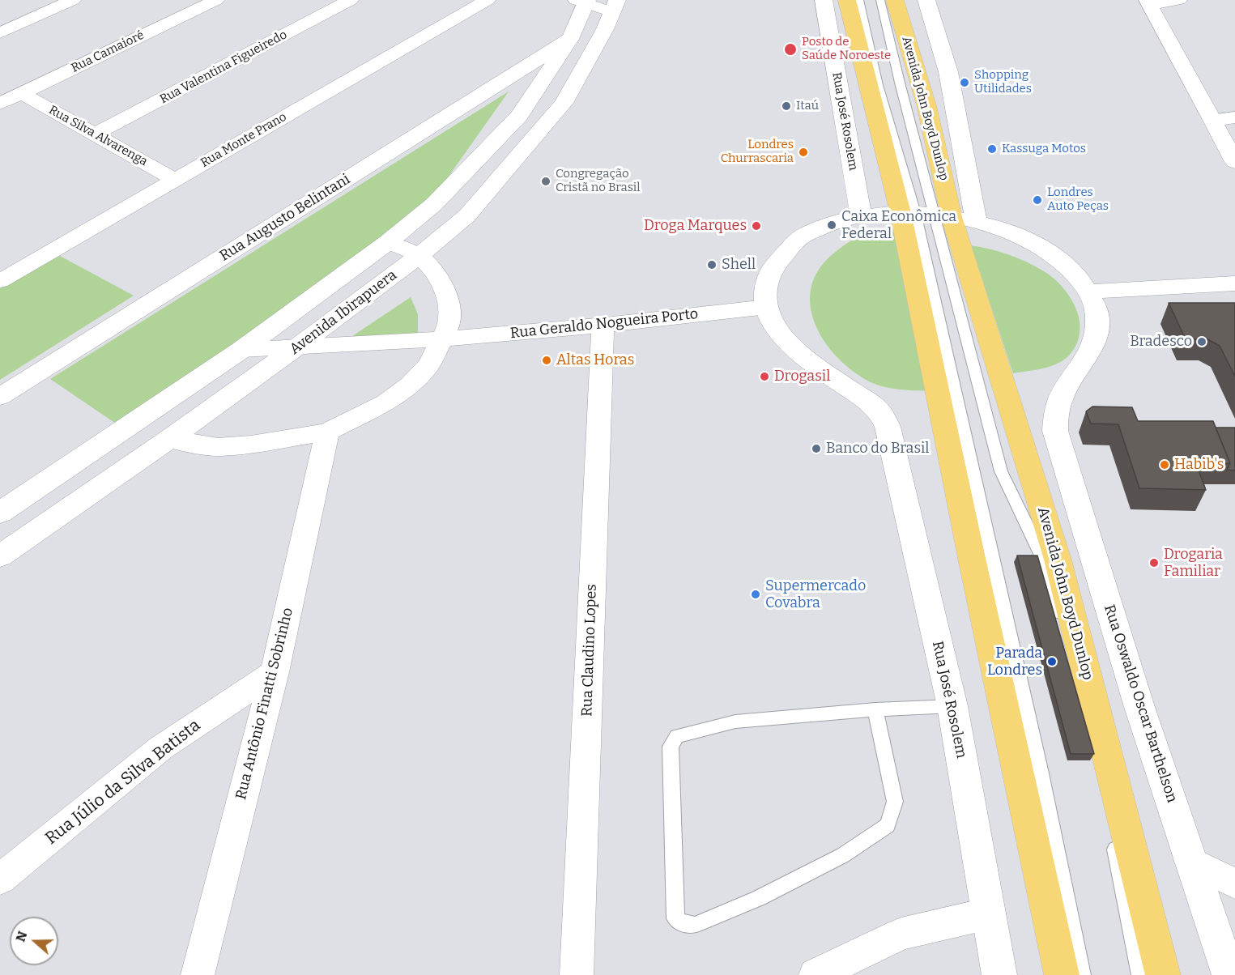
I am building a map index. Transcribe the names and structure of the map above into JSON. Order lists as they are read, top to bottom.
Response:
{
  "streets": {
    "main road": ["Avenida John Boyd Dunlop"],
    "street": [
      "Rua Camaioré",
      "Rua Valentina Figueiredo",
      "Rua José Rosolem",
      "Rua Silva Alvarenga",
      "Rua Monte Prano",
      "Rua Augusto Belintani",
      "Avenida Ibirapuera",
      "Rua Geraldo Nogueira Porto",
      "Rua Claudino Lopes",
      "Rua Antônio Finatti Sobrinho",
      "Rua Oswaldo Oscar Barthelson",
      "Rua Júlio da Silva Batista"
    ]
  },
  "crossings": [
    ["Rua Camaioré", "Rua Silva Alvarenga"],
    ["Rua Valentina Figueiredo", "Rua Silva Alvarenga"],
    ["Rua José Rosolem", "Rua Geraldo Nogueira Porto"],
    ["Rua Silva Alvarenga", "Rua Monte Prano"],
    ["Rua Augusto Belintani", "Avenida Ibirapuera"],
    ["Avenida Ibirapuera", "Rua Geraldo Nogueira Porto"],
    ["Rua Geraldo Nogueira Porto", "Rua Claudino Lopes"],
    ["Rua Antônio Finatti Sobrinho", "Rua Júlio da Silva Batista"]
  ],
  "places": [
    "Posto de Saúde Noroeste",
    "Shopping Utilidades",
    "Itaú",
    "Kassuga Motos",
    "Londres Churrascaria",
    "Congregação Cristã no Brasil",
    "Londres Auto Peças",
    "Caixa Econômica Federal",
    "Droga Marques",
    "Shell",
    "Bradesco",
    "Altas Horas",
    "Drogasil",
    "Banco do Brasil",
    "Habib's",
    "Drogaria Familiar",
    "Supermercado Covabra",
    "Parada Londres"
  ],
  "north": "left"
}
